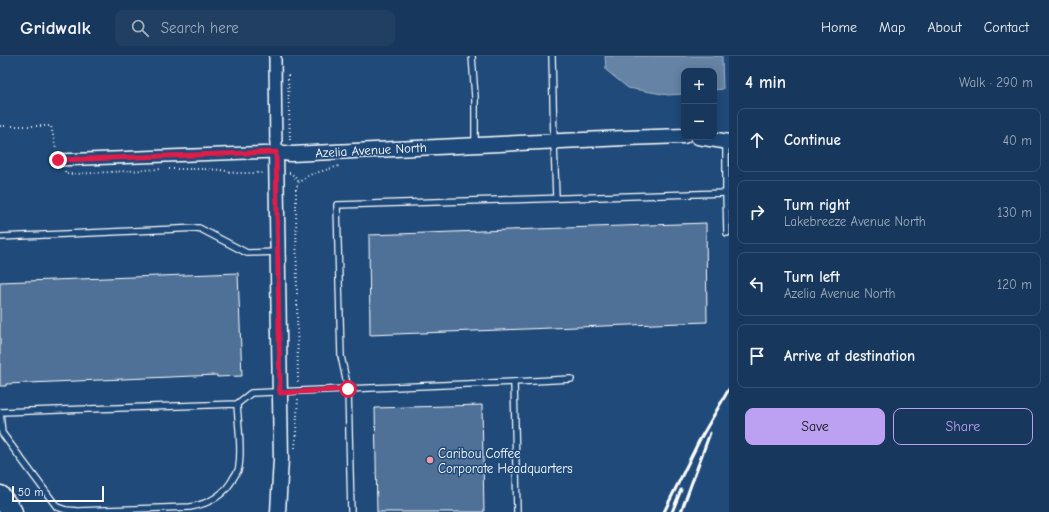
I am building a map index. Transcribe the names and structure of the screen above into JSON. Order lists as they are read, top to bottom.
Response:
{
  "streets": {
    "street": ["Azelia Avenue North"]
  },
  "places": ["Caribou Coffee Corporate Headquarters"],
  "scale_bar": "50 m",
  "page": {
    "header": "Gridwalk",
    "search": "Search here",
    "nav": [
      "Home",
      "Map",
      "About",
      "Contact"
    ],
    "heading": ["4 min", "Walk · 290 m"],
    "map_buttons": ["+", "−"],
    "list": [
      ["Continue", "40 m"],
      ["Turn right", "Lakebreeze Avenue North", "130 m"],
      ["Turn left", "Azelia Avenue North", "120 m"],
      "Arrive at destination"
    ],
    "buttons": ["Save", "Share"],
    "scale": "50 m"
  }
}
